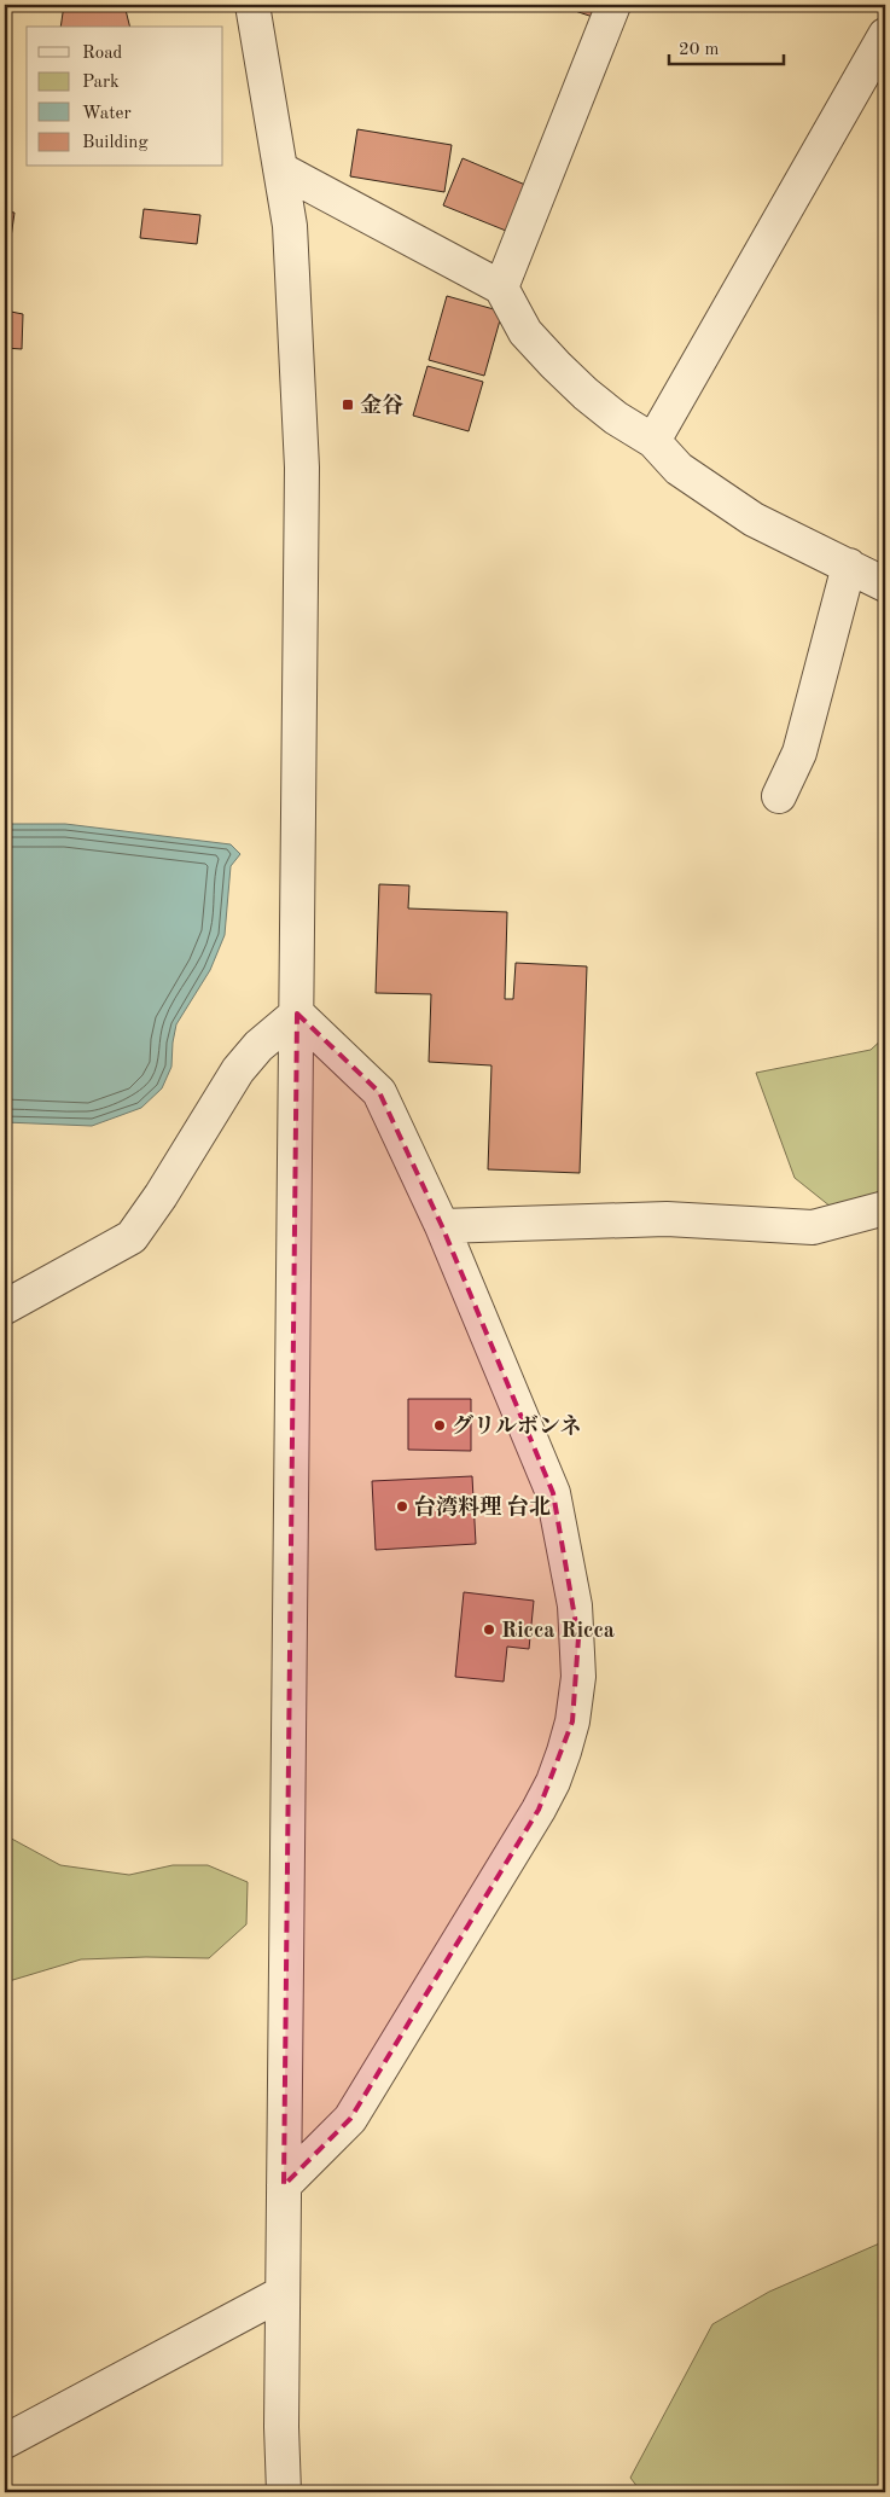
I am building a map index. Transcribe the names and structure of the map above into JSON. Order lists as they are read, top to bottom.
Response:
{
  "places": {
    "transit": ["金谷"],
    "other": ["グリルボンネ", "台湾料理 台北", "Ricca Ricca"]
  },
  "legend": [
    "Road",
    "Park",
    "Water",
    "Building"
  ],
  "scale_bar": "20 m"
}
